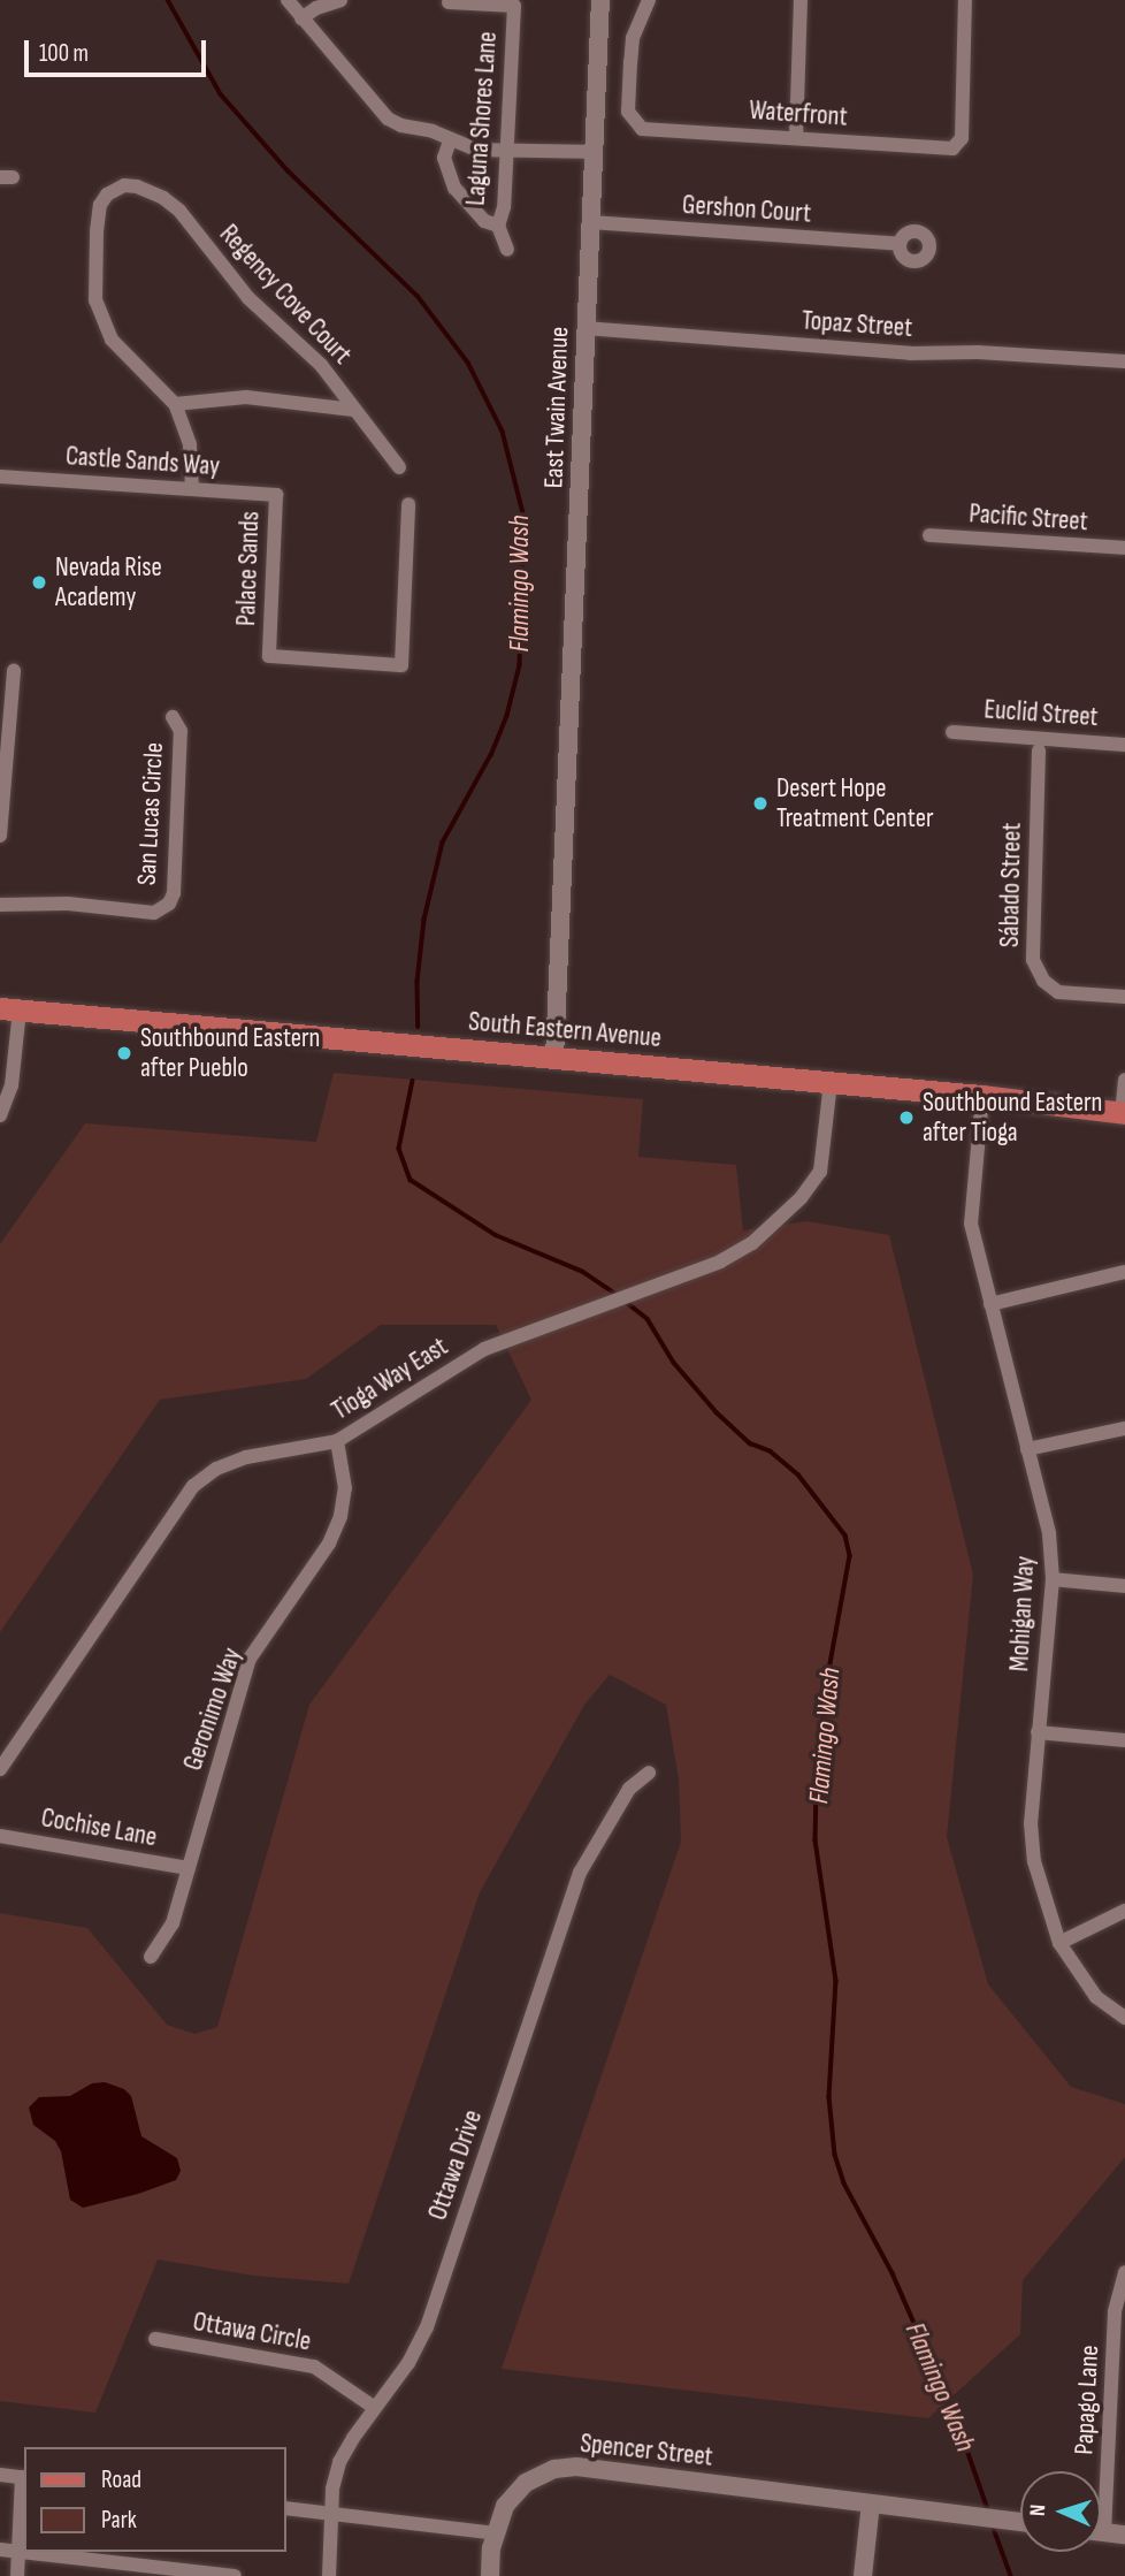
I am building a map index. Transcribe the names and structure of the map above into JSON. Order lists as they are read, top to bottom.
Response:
{
  "streets": {
    "main road": ["South Eastern Avenue"],
    "street": [
      "Waterfront",
      "Laguna Shores Lane",
      "Gershon Court",
      "Regency Cove Court",
      "Topaz Street",
      "East Twain Avenue",
      "Castle Sands Way",
      "Pacific Street",
      "Palace Sands",
      "Euclid Street",
      "San Lucas Circle",
      "Sábado Street",
      "Tioga Way East",
      "Mohigan Way",
      "Geronimo Way",
      "Cochise Lane",
      "Ottawa Drive",
      "Ottawa Circle",
      "Papago Lane",
      "Spencer Street"
    ]
  },
  "crossings": [
    ["Gershon Court", "East Twain Avenue"],
    ["Regency Cove Court", "Castle Sands Way"],
    ["Topaz Street", "East Twain Avenue"],
    ["East Twain Avenue", "South Eastern Avenue"],
    ["Castle Sands Way", "Palace Sands"],
    ["South Eastern Avenue", "Tioga Way East"],
    ["South Eastern Avenue", "Mohigan Way"],
    ["Tioga Way East", "Geronimo Way"],
    ["Geronimo Way", "Cochise Lane"],
    ["Ottawa Drive", "Ottawa Circle"]
  ],
  "water": ["Flamingo Wash"],
  "places": [
    "Nevada Rise Academy",
    "Desert Hope Treatment Center",
    "Southbound Eastern after Pueblo",
    "Southbound Eastern after Tioga"
  ],
  "legend": ["Road", "Park"],
  "scale_bar": "100 m",
  "north": "left"
}
